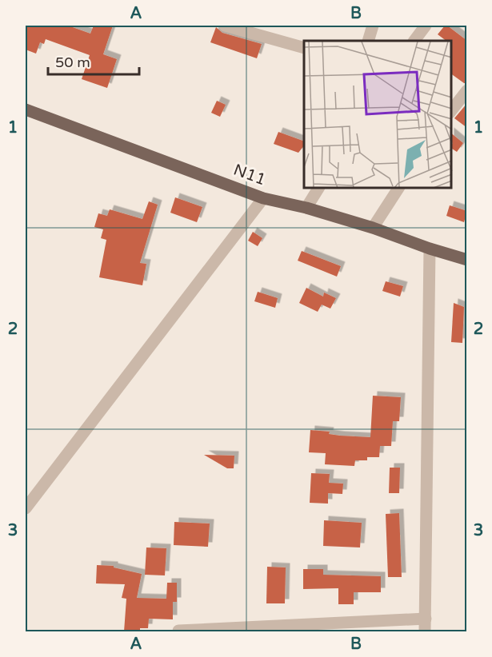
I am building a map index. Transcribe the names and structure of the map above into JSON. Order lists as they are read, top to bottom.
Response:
{
  "streets": {
    "main road": ["N11"]
  },
  "scale_bar": "50 m",
  "grid": {
    "columns": ["A", "B"],
    "rows": ["1", "2", "3"]
  }
}
